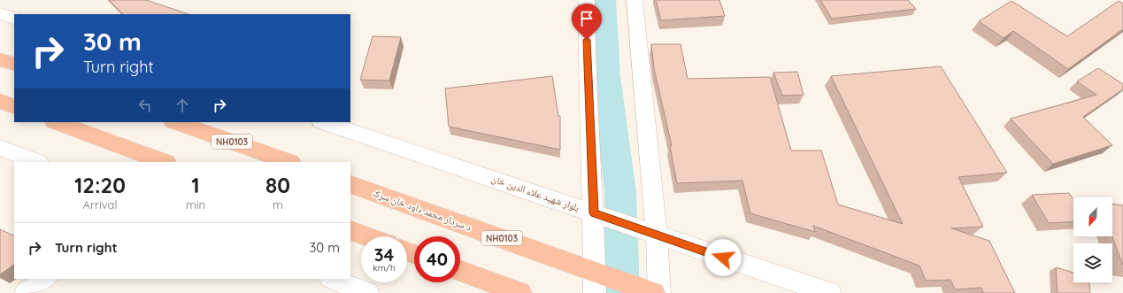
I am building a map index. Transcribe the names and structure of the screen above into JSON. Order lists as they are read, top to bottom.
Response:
{
  "streets": {
    "highway": ["NH0103", "د سردار محمد داود خان سړک"],
    "street": ["بلوار شهید علاء الدین خان"]
  },
  "north": "bottom left",
  "page": {
    "turn": ["30 m", "Turn right"],
    "eta": [
      "12:20",
      "Arrival",
      "1",
      "min",
      "80",
      "m"
    ],
    "list": [
      {
        "name": "Turn right",
        "value": "30 m"
      }
    ],
    "speed": "34 km/h",
    "limit": "40"
  }
}
